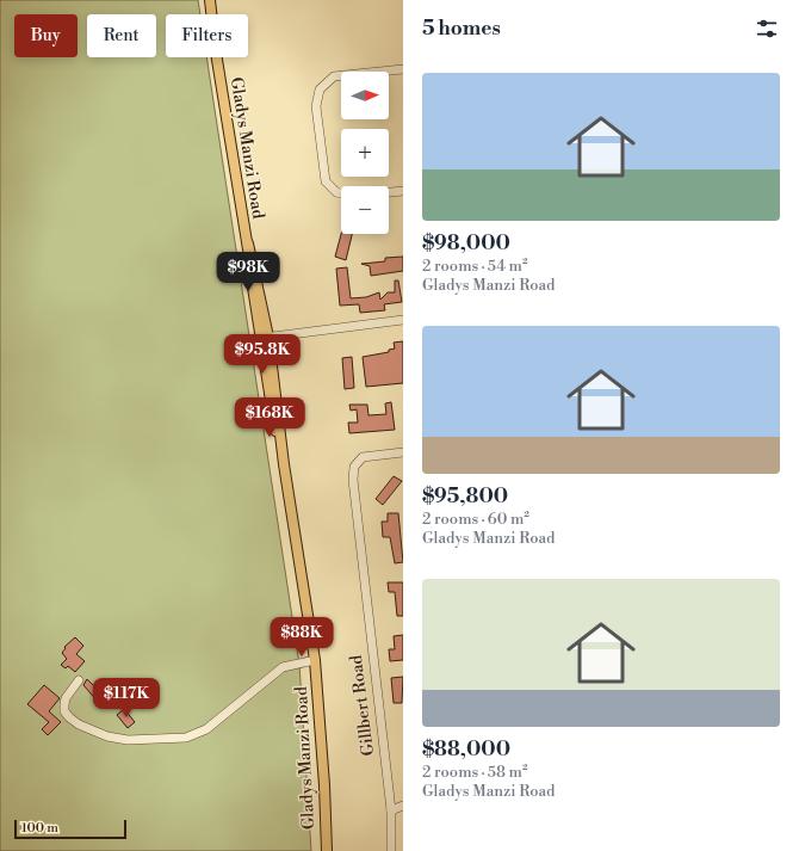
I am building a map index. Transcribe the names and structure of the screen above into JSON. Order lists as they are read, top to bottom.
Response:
{
  "streets": {
    "main road": ["Gladys Manzi Road"],
    "street": ["Gillbert Road"]
  },
  "scale_bar": "100 m",
  "north": "right",
  "page": {
    "heading": "5 homes",
    "chip": ["Buy", "Rent", "Filters"],
    "list": [
      {
        "name": "$98,000",
        "note": "2 rooms · 54 m² · Gladys Manzi Road"
      },
      {
        "name": "$95,800",
        "note": "2 rooms · 60 m² · Gladys Manzi Road"
      },
      {
        "name": "$88,000",
        "note": "2 rooms · 58 m² · Gladys Manzi Road"
      }
    ],
    "map_buttons": ["+", "−"],
    "price": [
      "$98K",
      "$95.8K",
      "$168K",
      "$88K",
      "$117K"
    ],
    "scale": "100 m"
  }
}
